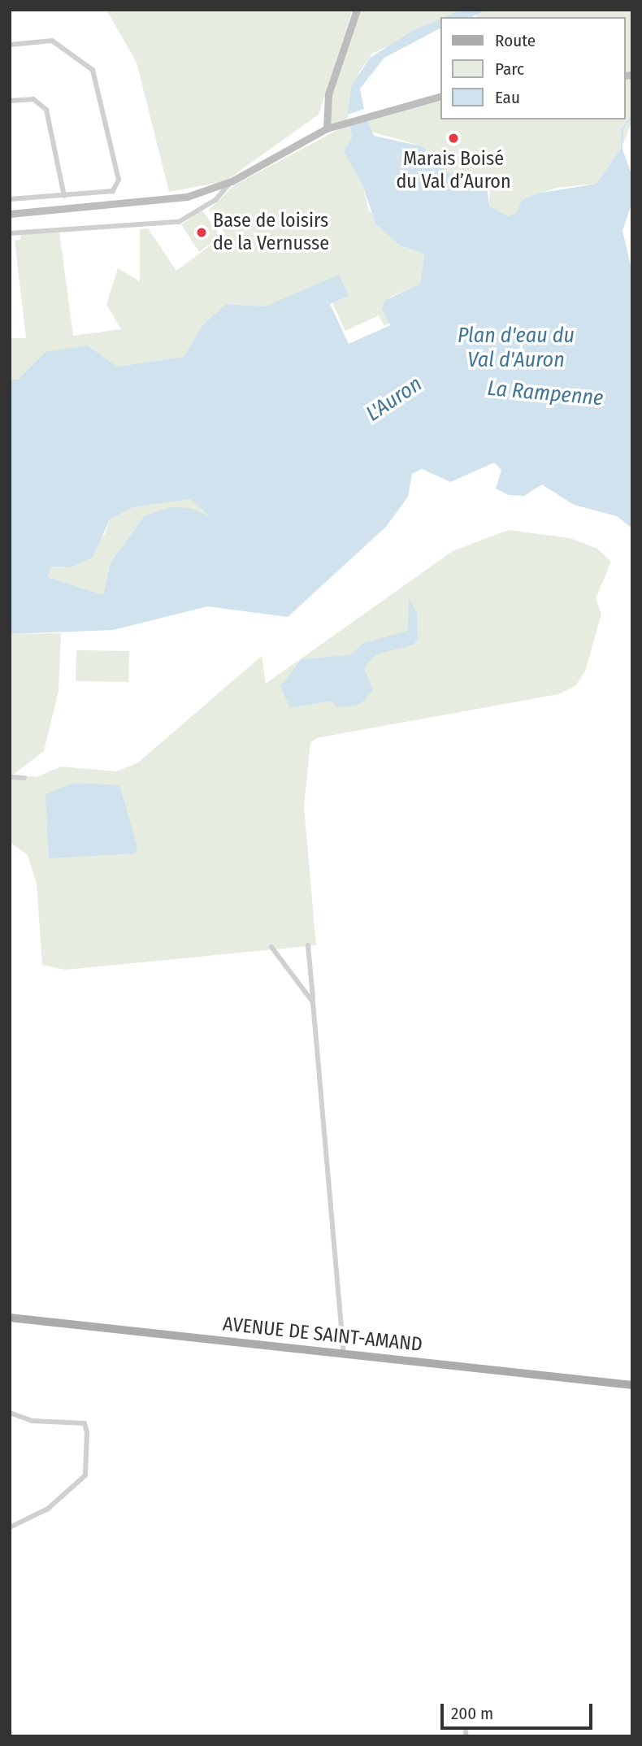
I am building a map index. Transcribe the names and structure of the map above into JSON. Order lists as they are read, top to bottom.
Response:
{
  "streets": {
    "main road": ["AVENUE DE SAINT-AMAND"]
  },
  "water": ["Plan d'eau du Val d'Auron", "La Rampenne", "L'Auron"],
  "places": ["Marais Boisé du Val d’Auron", "Base de loisirs de la Vernusse"],
  "legend": ["Route", "Parc", "Eau"],
  "scale_bar": "200 m"
}
